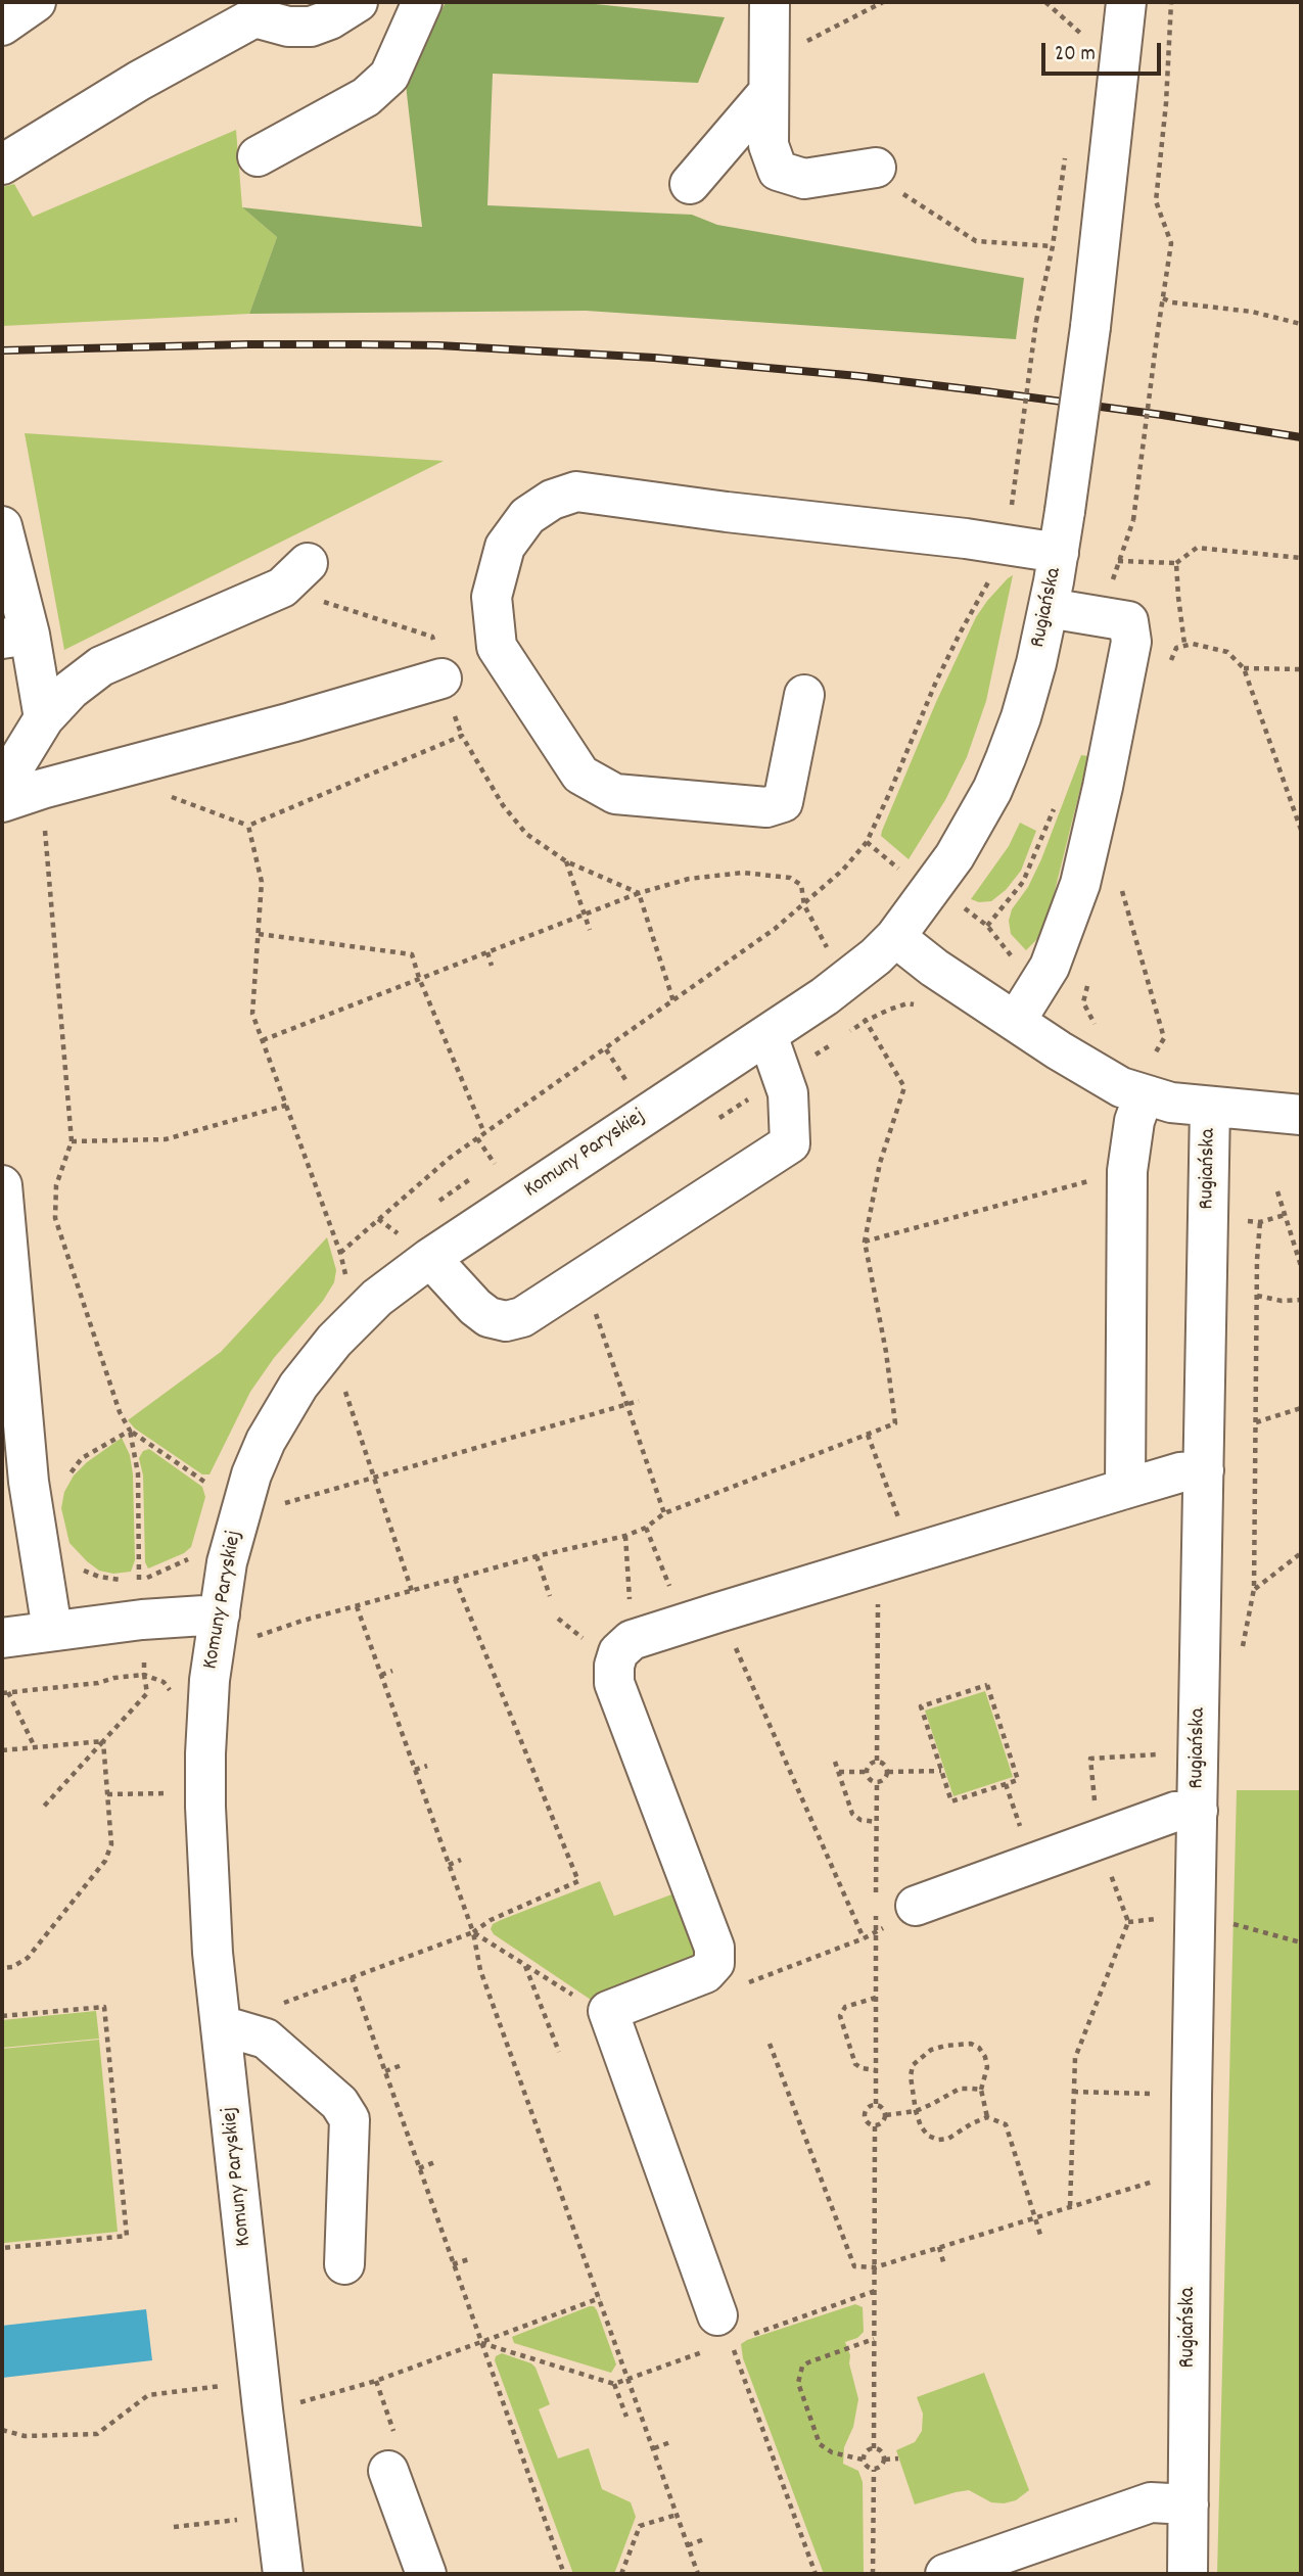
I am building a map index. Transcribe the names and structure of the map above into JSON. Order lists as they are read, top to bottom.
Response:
{
  "streets": {
    "street": ["Rugiańska", "Komuny Paryskiej"]
  },
  "crossings": [
    ["Rugiańska", "Komuny Paryskiej"]
  ],
  "scale_bar": "20 m"
}
